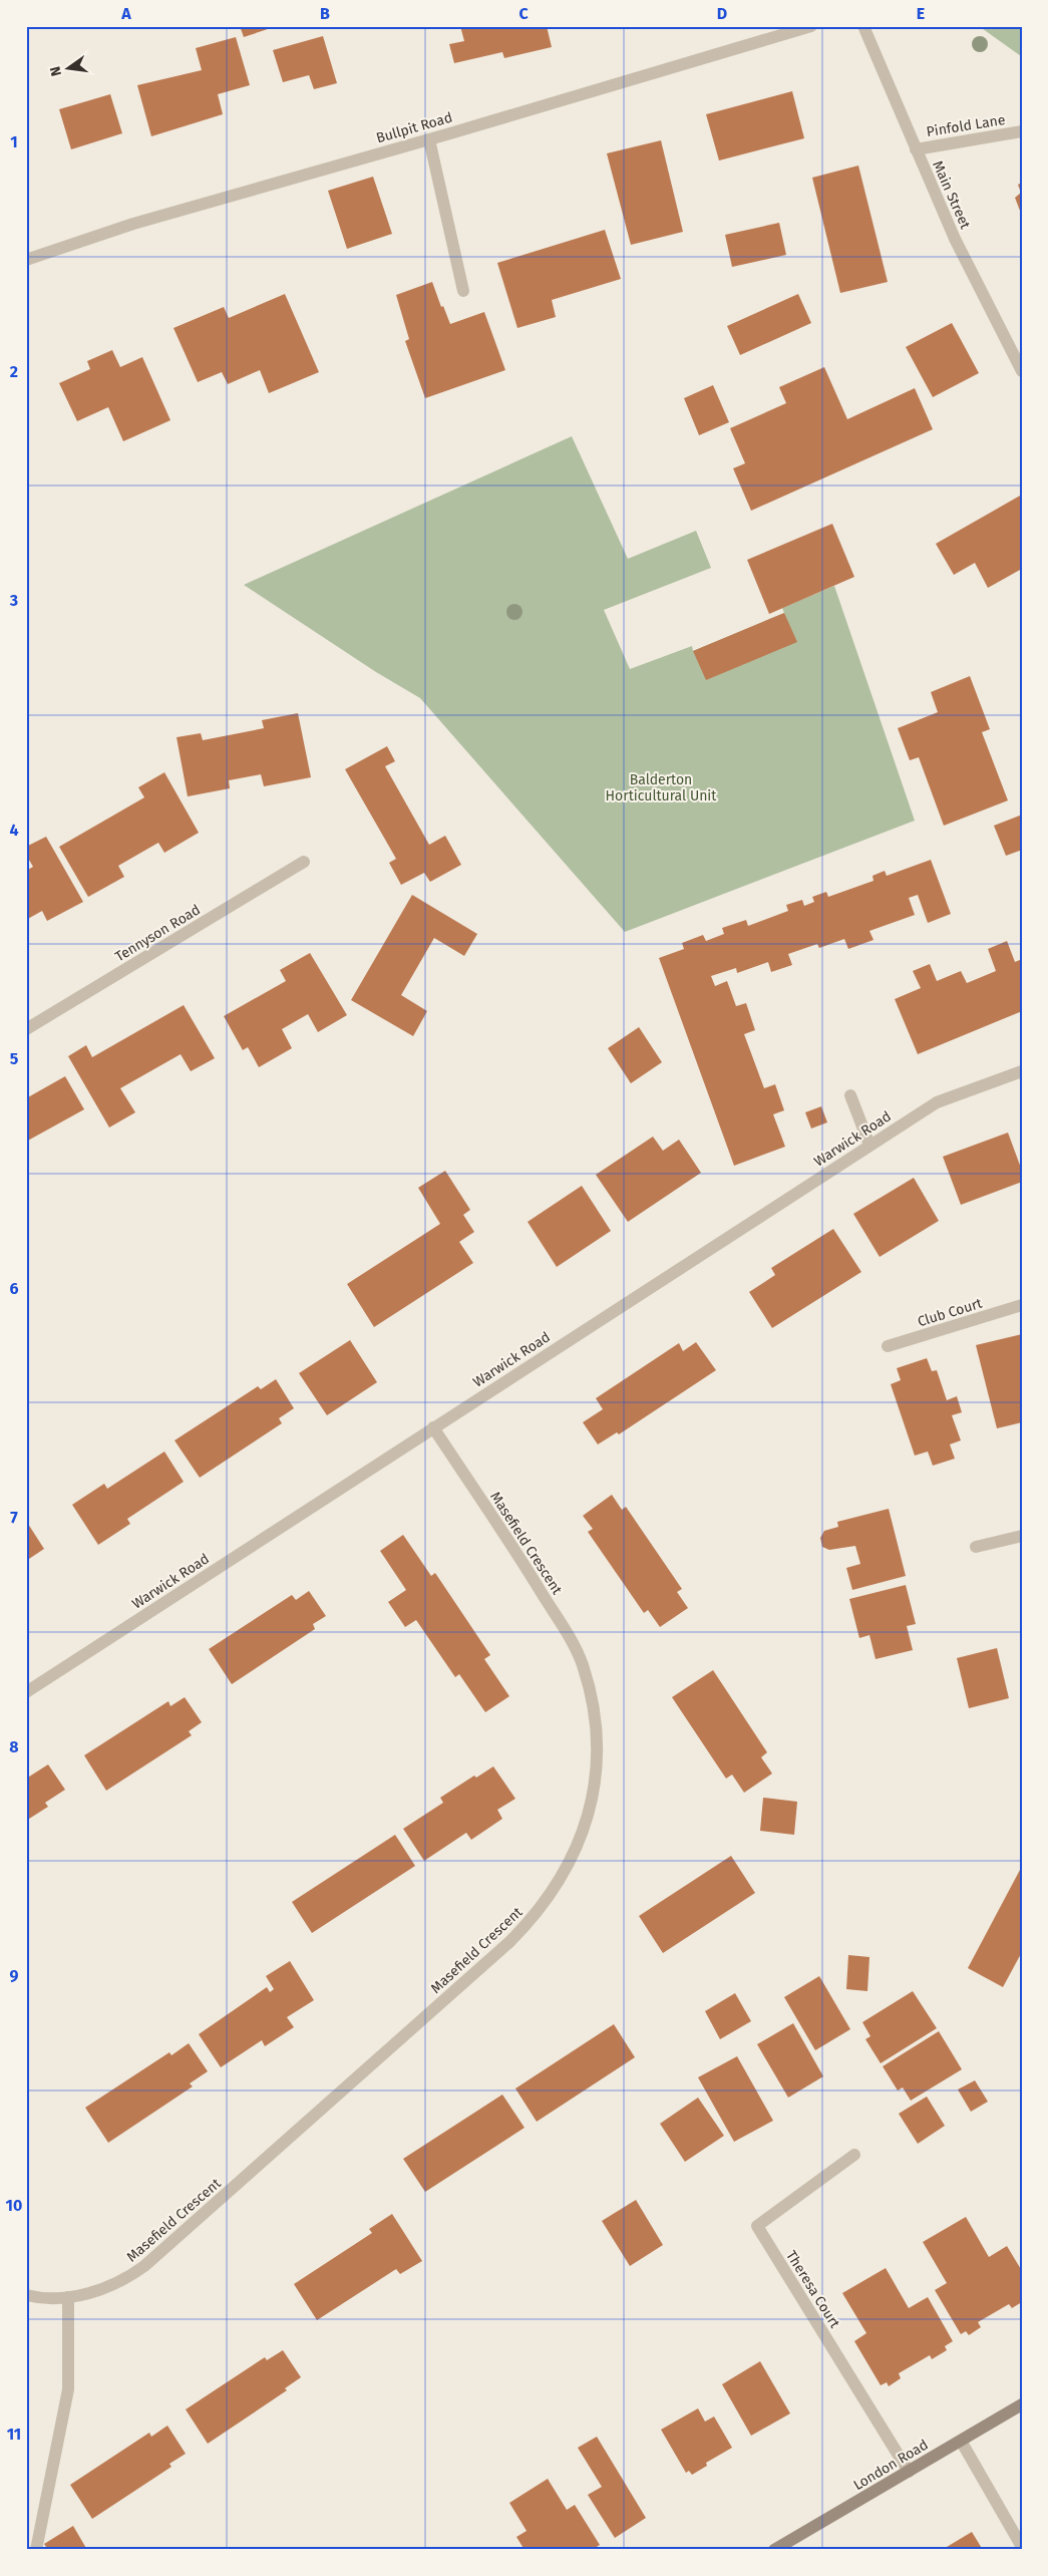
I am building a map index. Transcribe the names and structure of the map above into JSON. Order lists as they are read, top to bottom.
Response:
{
  "streets": {
    "main road": ["London Road"],
    "street": [
      "Pinfold Lane",
      "Bullpit Road",
      "Main Street",
      "Tennyson Road",
      "Warwick Road",
      "Club Court",
      "Masefield Crescent",
      "Theresa Court"
    ]
  },
  "crossings": [
    ["Pinfold Lane", "Main Street"],
    ["Warwick Road", "Masefield Crescent"],
    ["Theresa Court", "London Road"]
  ],
  "parks": ["Balderton Horticultural Unit"],
  "north": "left",
  "grid": {
    "columns": [
      "A",
      "B",
      "C",
      "D",
      "E"
    ],
    "rows": [
      "1",
      "2",
      "3",
      "4",
      "5",
      "6",
      "7",
      "8",
      "9",
      "10",
      "11"
    ]
  }
}
